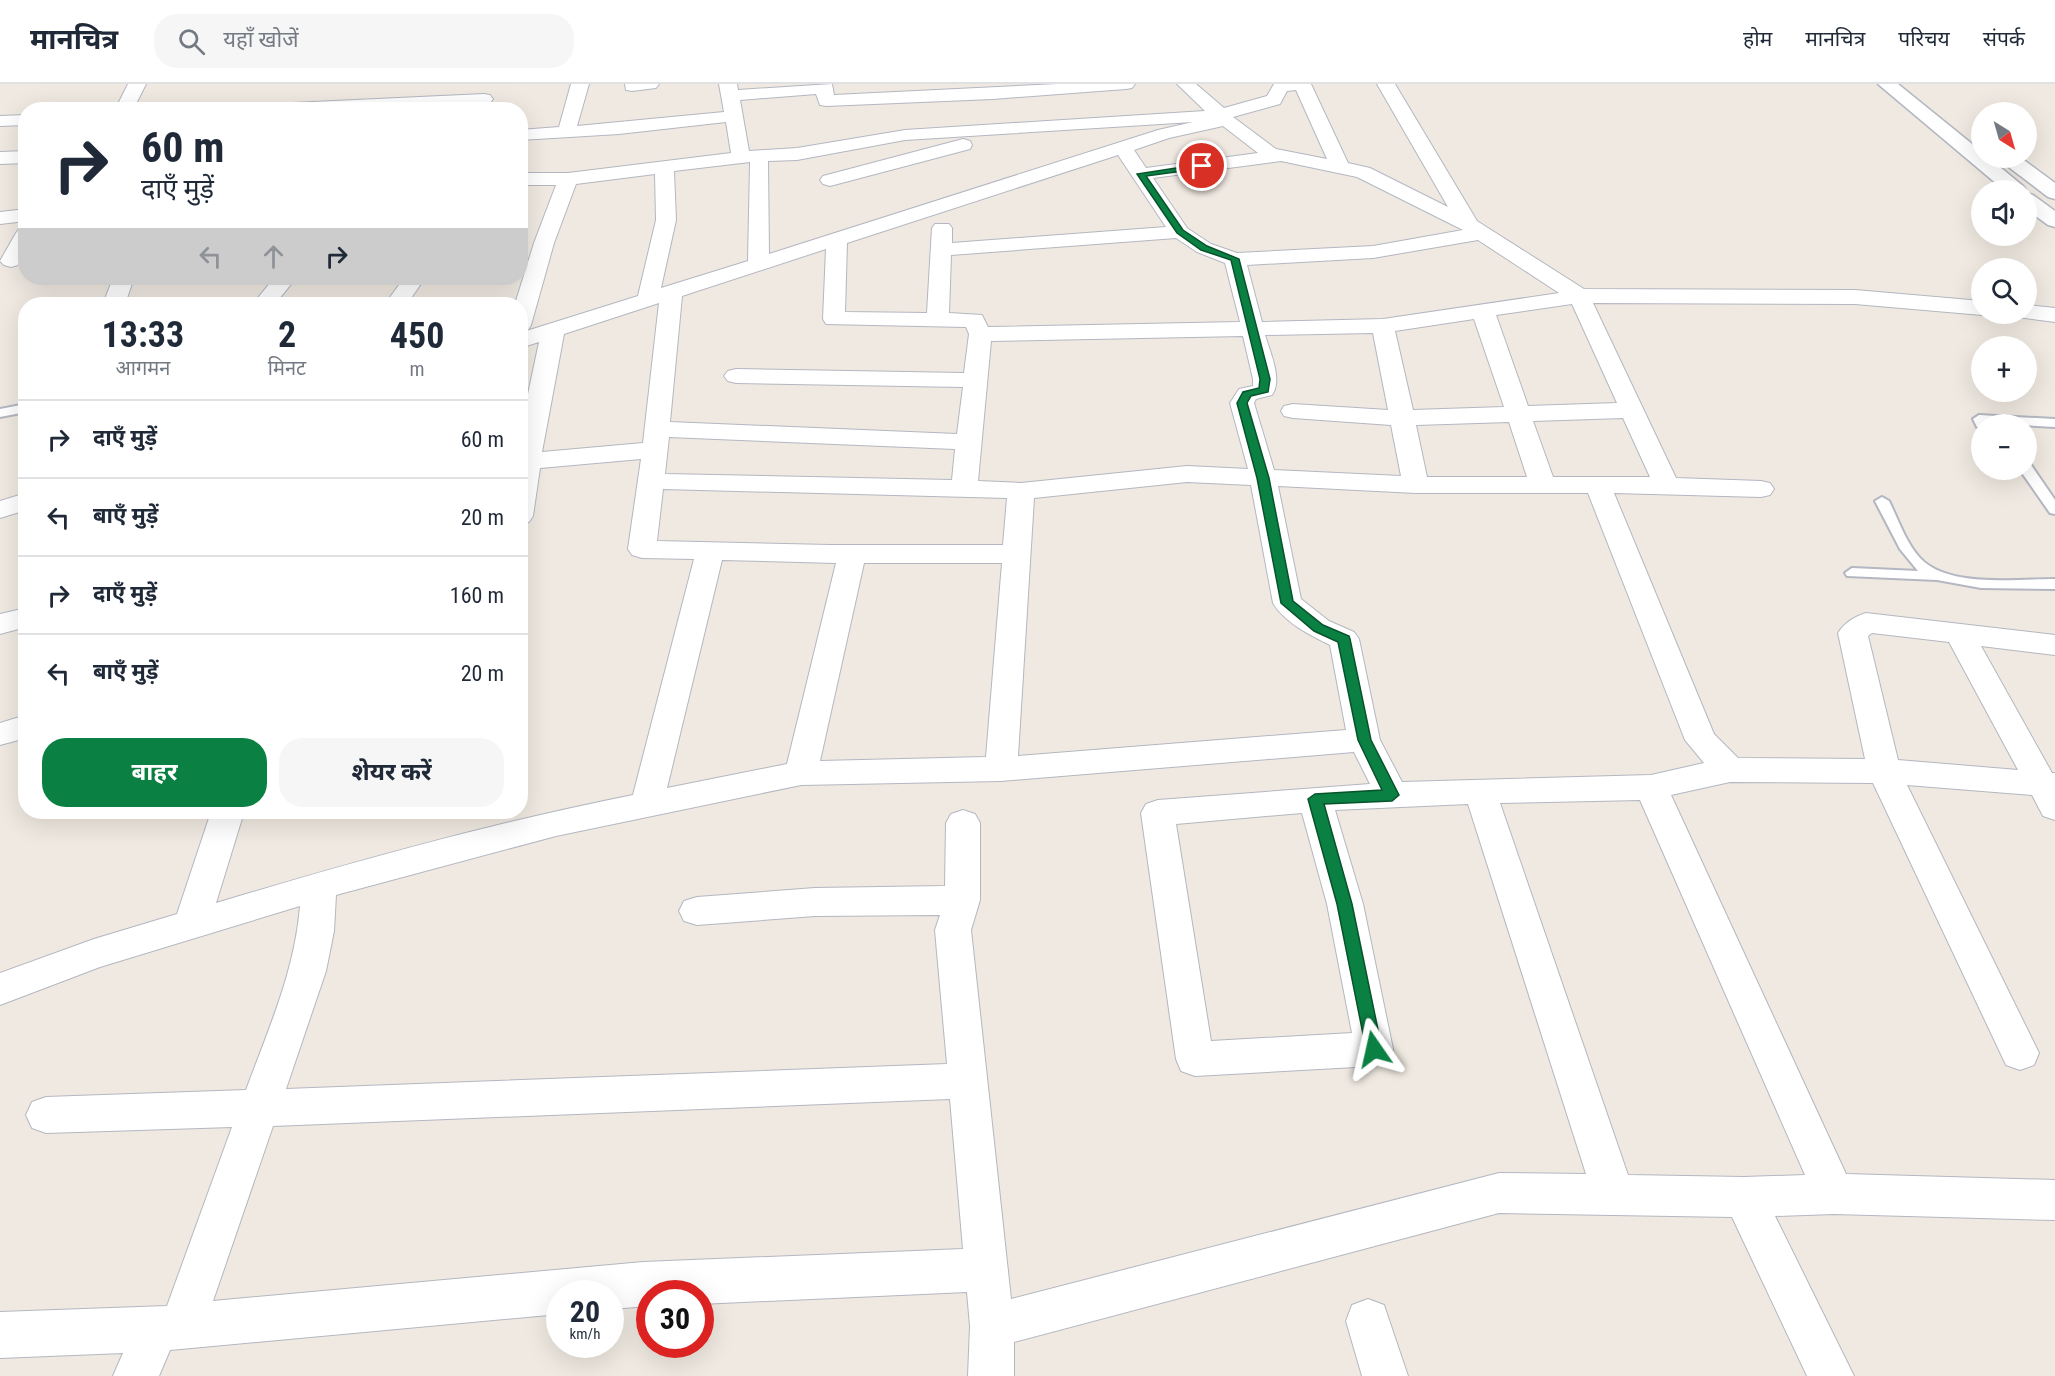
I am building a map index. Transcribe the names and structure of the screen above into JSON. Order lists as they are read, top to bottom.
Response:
{
  "north": "bottom right",
  "page": {
    "header": "मानचित्र",
    "search": "यहाँ खोजें",
    "nav": [
      "होम",
      "मानचित्र",
      "परिचय",
      "संपर्क"
    ],
    "map_buttons": ["+", "−"],
    "turn": ["60 m", "दाएँ मुड़ें"],
    "eta": [
      "13:33",
      "आगमन",
      "2",
      "मिनट",
      "450",
      "m"
    ],
    "list": [
      {
        "name": "दाएँ मुड़ें",
        "value": "60 m"
      },
      {
        "name": "बाएँ मुड़ें",
        "value": "20 m"
      },
      {
        "name": "दाएँ मुड़ें",
        "value": "160 m"
      },
      {
        "name": "बाएँ मुड़ें",
        "value": "20 m"
      }
    ],
    "buttons": ["बाहर", "शेयर करें"],
    "speed": "20 km/h",
    "limit": "30"
  }
}
